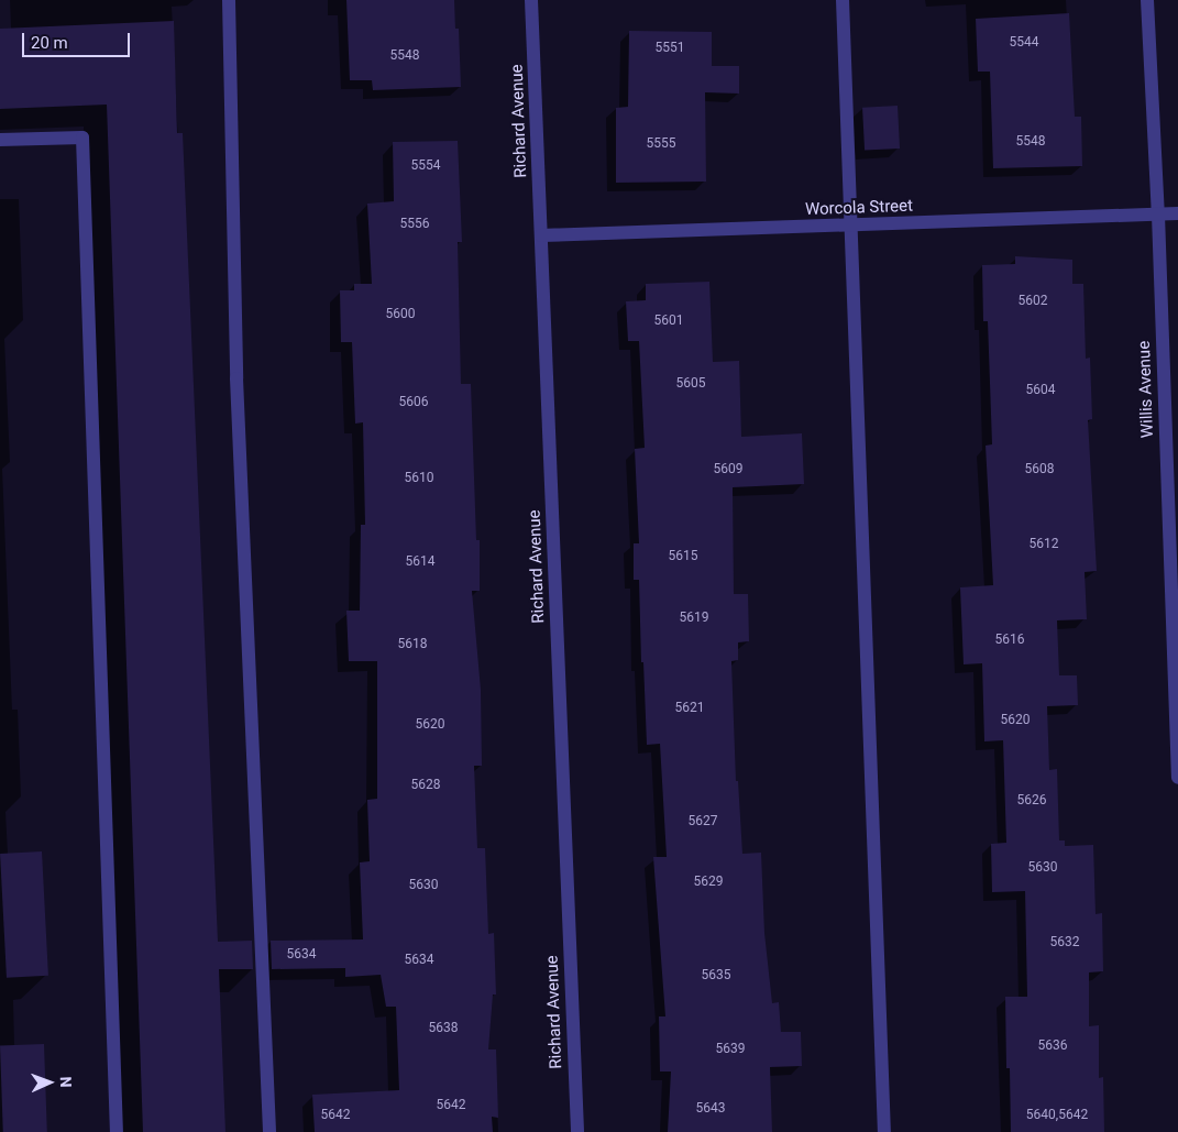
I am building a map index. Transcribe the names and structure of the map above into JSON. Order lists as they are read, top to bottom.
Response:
{
  "streets": {
    "street": ["Richard Avenue", "Worcola Street", "Willis Avenue"]
  },
  "crossings": [
    ["Richard Avenue", "Worcola Street"],
    ["Worcola Street", "Willis Avenue"]
  ],
  "house_numbers": [
    "5544",
    "5551",
    "5548",
    "5548",
    "5555",
    "5554",
    "5556",
    "5602",
    "5600",
    "5601",
    "5605",
    "5604",
    "5606",
    "5609",
    "5608",
    "5610",
    "5612",
    "5615",
    "5614",
    "5619",
    "5616",
    "5618",
    "5621",
    "5620",
    "5620",
    "5628",
    "5626",
    "5627",
    "5630",
    "5629",
    "5630",
    "5632",
    "5634",
    "5634",
    "5635",
    "5638",
    "5636",
    "5639",
    "5642",
    "5643",
    "5642",
    "5640,5642"
  ],
  "scale_bar": "20 m",
  "north": "right"
}
